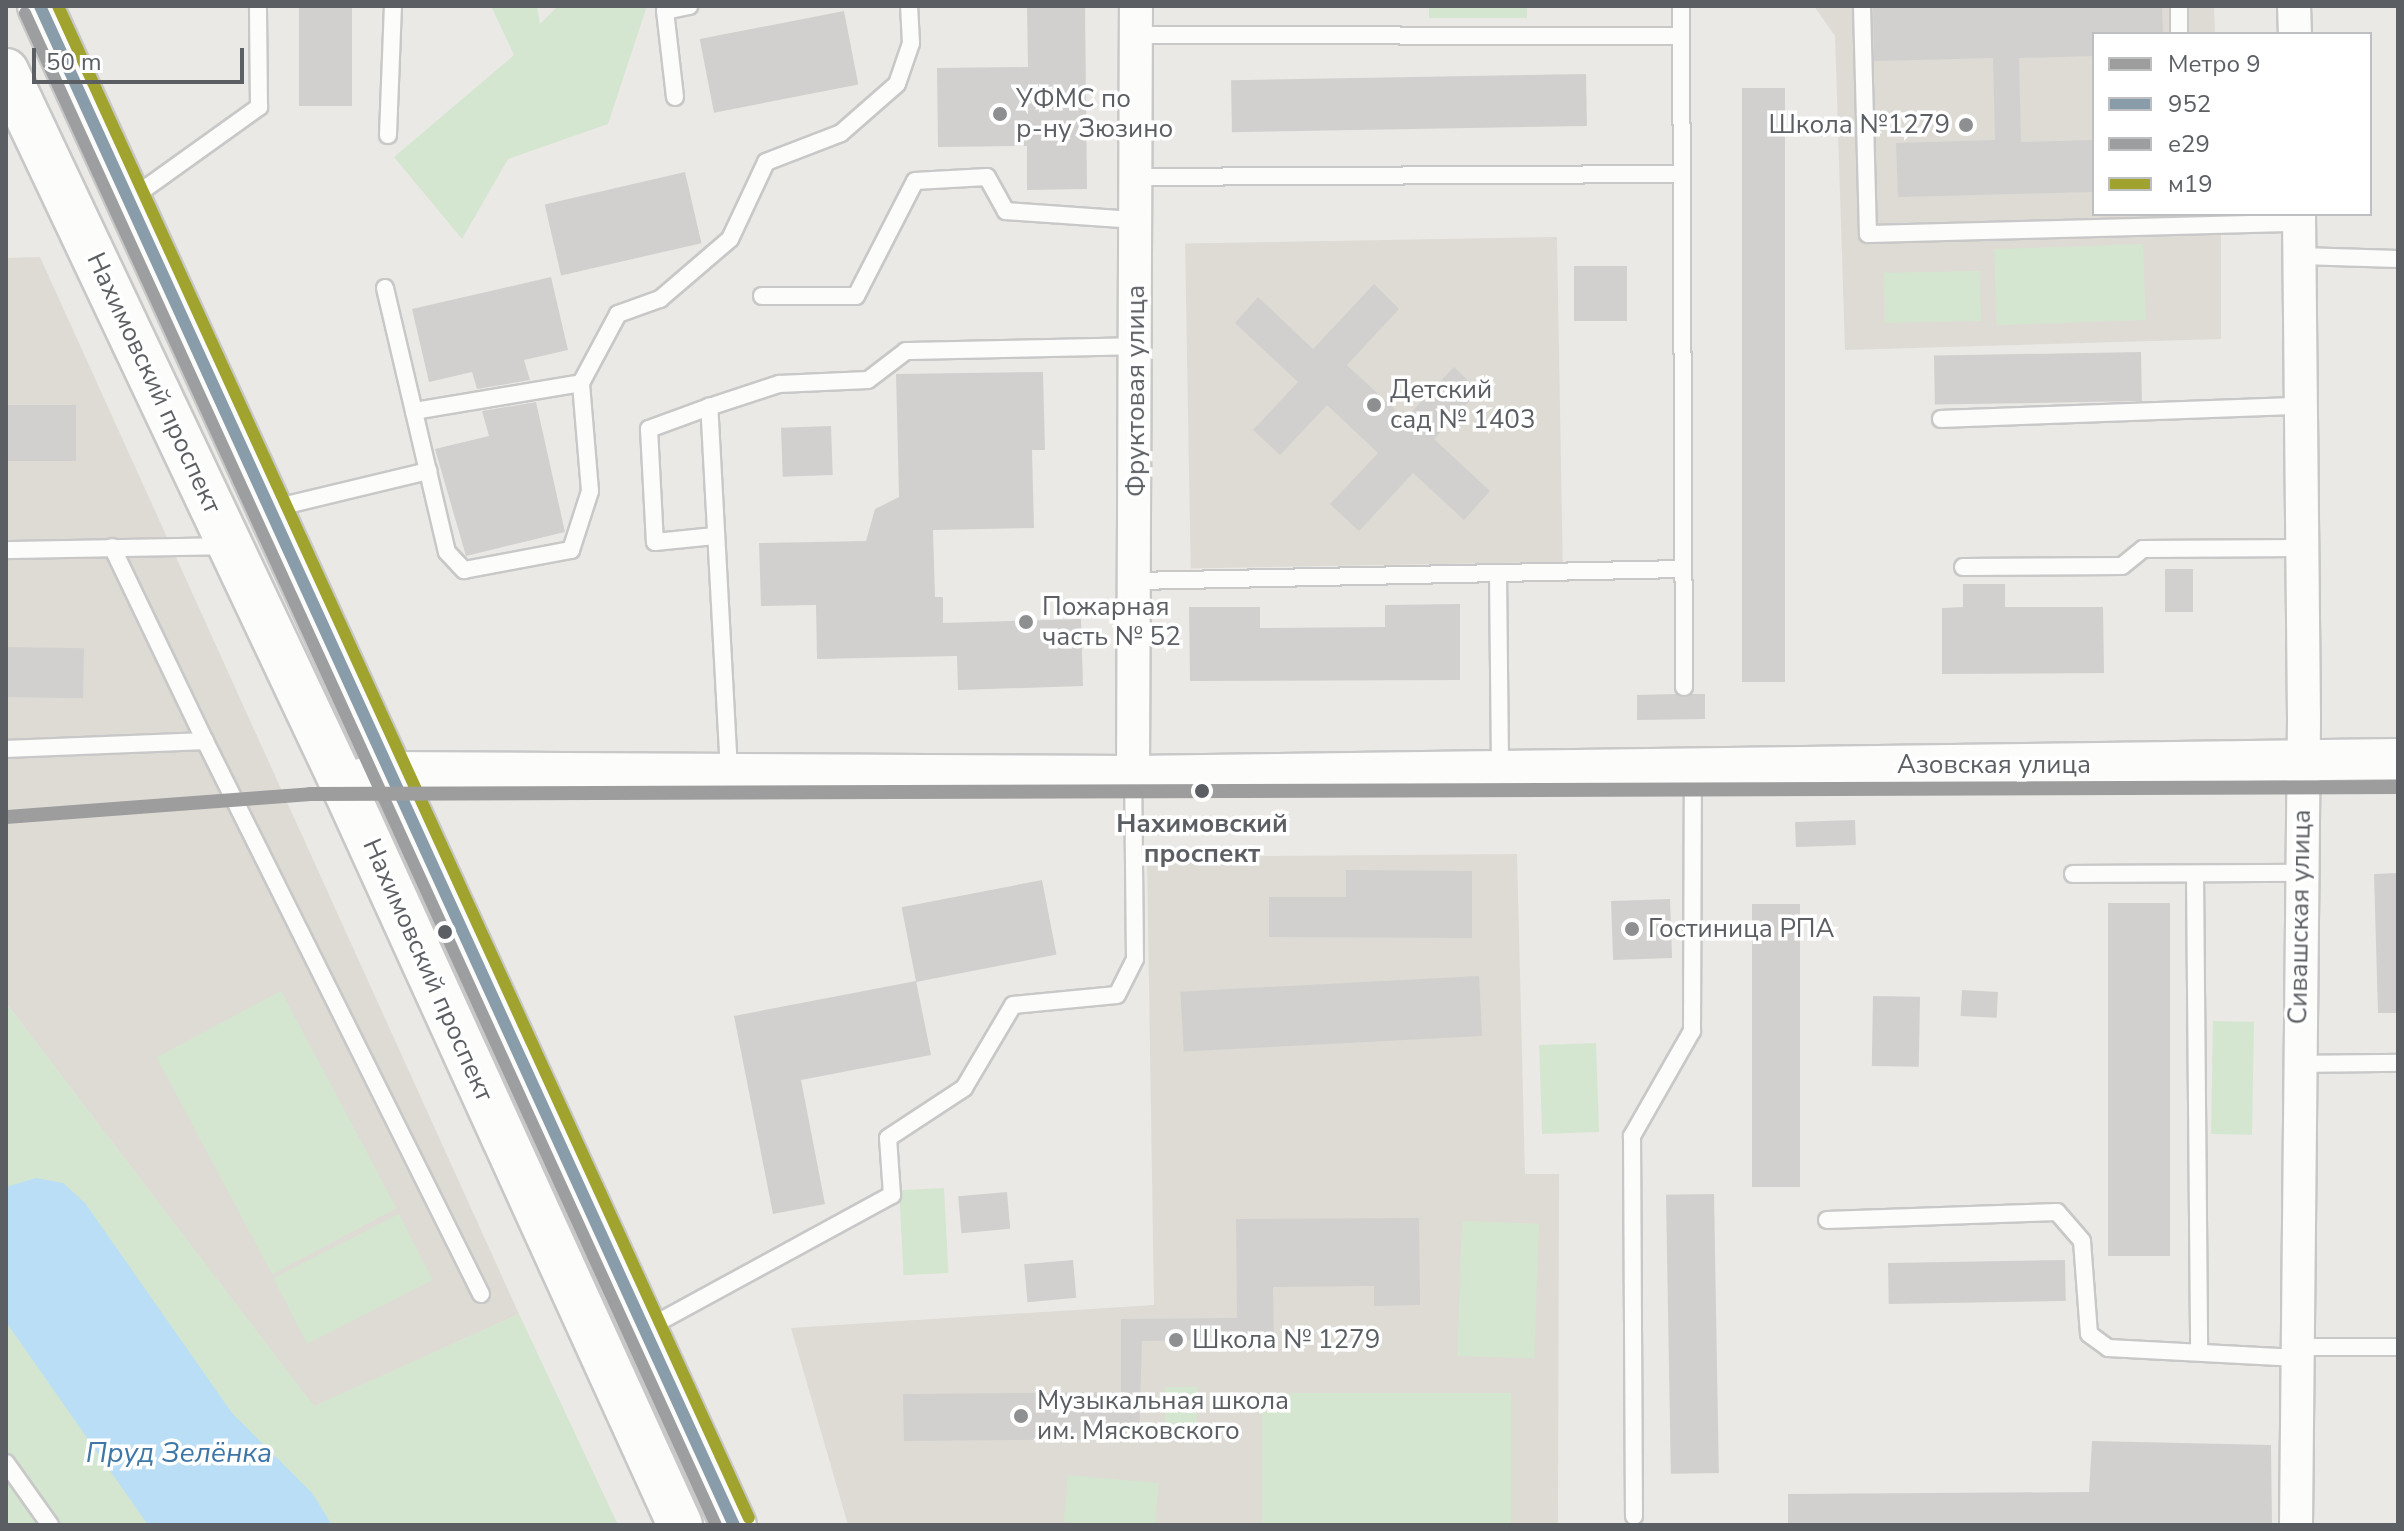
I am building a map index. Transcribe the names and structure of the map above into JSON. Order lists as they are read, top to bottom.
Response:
{
  "streets": {
    "main road": ["Нахимовский проспект"],
    "street": ["Фруктовая улица", "Азовская улица", "Сивашская улица"]
  },
  "crossings": [
    ["Нахимовский проспект", "Азовская улица"],
    ["Фруктовая улица", "Азовская улица"],
    ["Азовская улица", "Сивашская улица"]
  ],
  "water": ["Пруд Зелёнка"],
  "places": [
    "УФМС по р-ну Зюзино",
    "Школа №1279",
    "Детский сад № 1403",
    "Пожарная часть № 52",
    "Нахимовский проспект",
    "Гостиница РПА",
    "Школа № 1279",
    "Музыкальная школа им. Мясковского"
  ],
  "lines": [
    "transit line 952",
    "transit line м19",
    "transit line е29",
    "metro line 9"
  ],
  "legend": [
    "Метро 9",
    "952",
    "е29",
    "м19"
  ],
  "scale_bar": "50 m"
}
